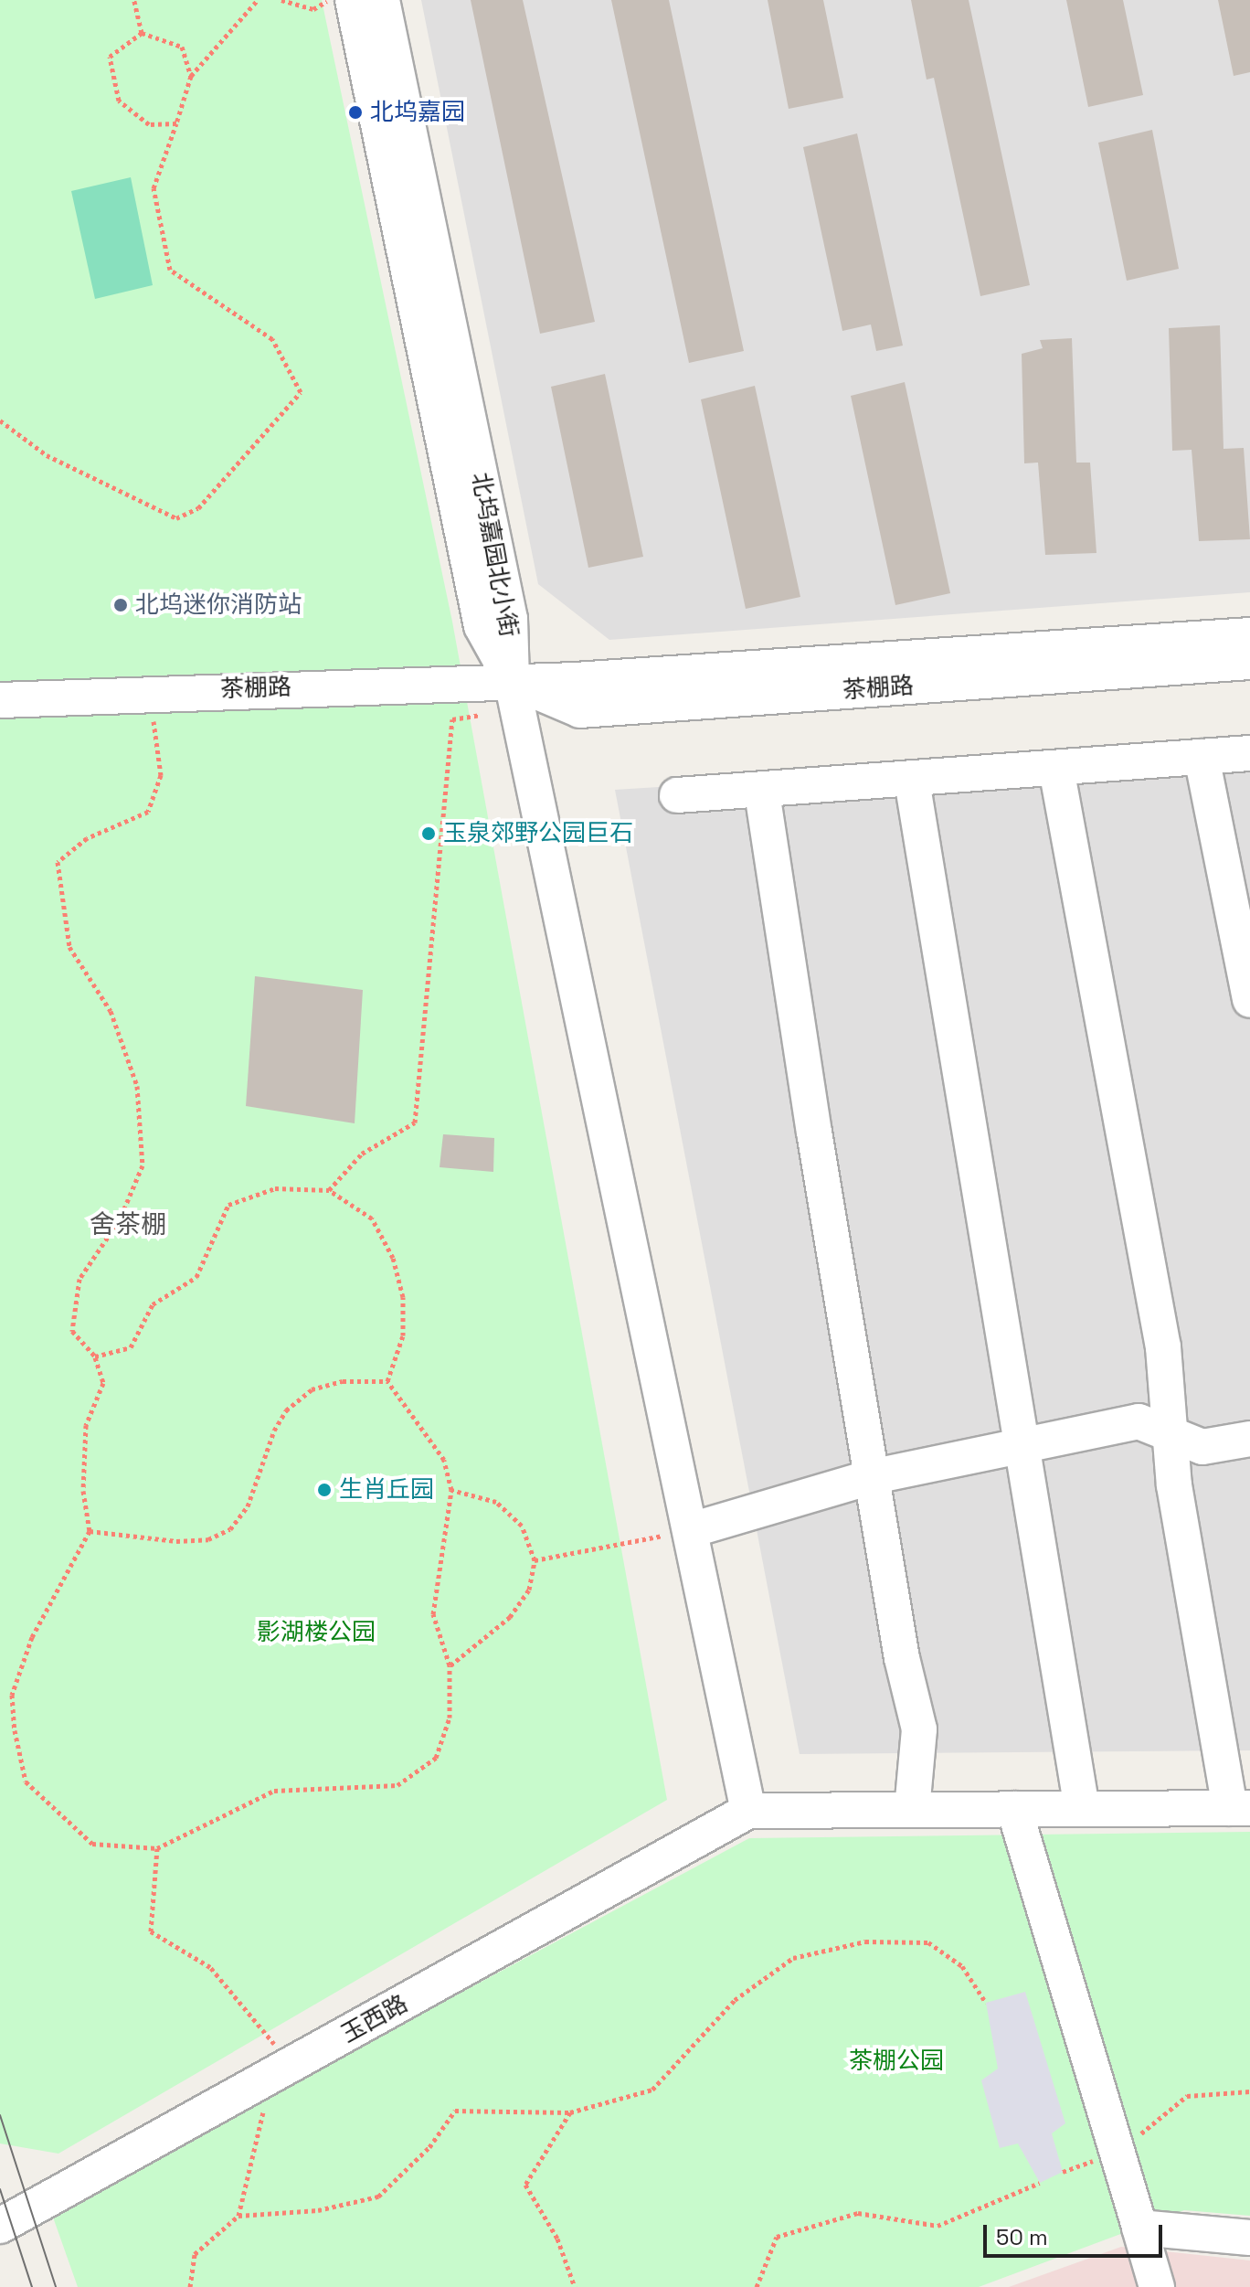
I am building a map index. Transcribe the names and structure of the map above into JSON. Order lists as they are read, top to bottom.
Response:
{
  "streets": {
    "street": ["北坞嘉园北小街", "茶棚路", "玉西路"]
  },
  "crossings": [
    ["北坞嘉园北小街", "茶棚路"]
  ],
  "districts": ["舍茶棚"],
  "parks": ["影湖楼公园", "茶棚公园"],
  "places": [
    "北坞嘉园",
    "北坞迷你消防站",
    "玉泉郊野公园巨石",
    "生肖丘园"
  ],
  "scale_bar": "50 m"
}
